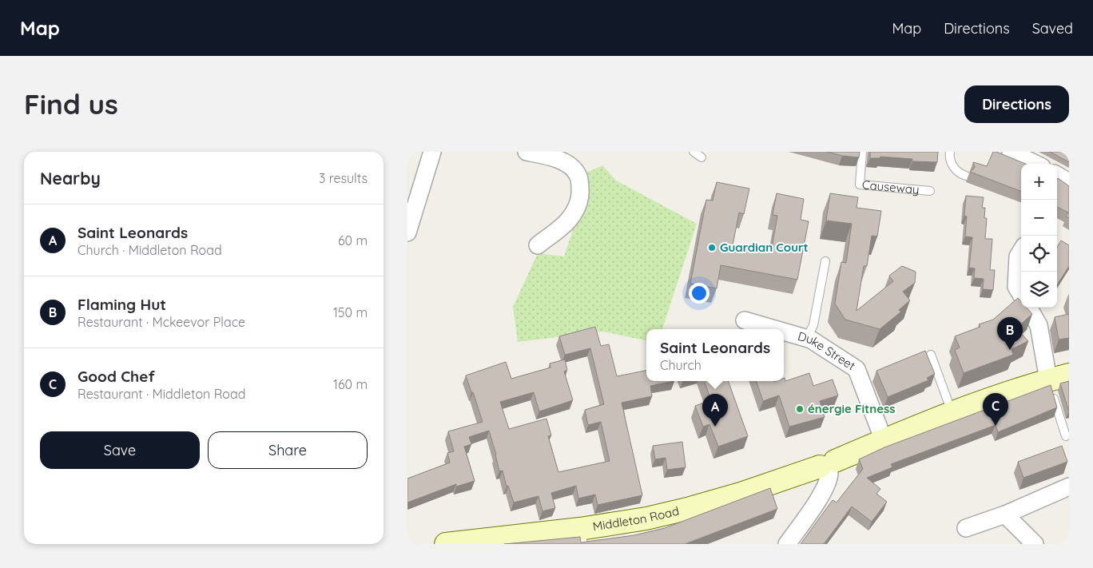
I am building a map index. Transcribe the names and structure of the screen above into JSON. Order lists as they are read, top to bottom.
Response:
{
  "streets": {
    "street": ["Duke Street", "Middleton Road"],
    "lane": ["Causeway"]
  },
  "crossings": [
    ["Duke Street", "Middleton Road"]
  ],
  "places": ["Guardian Court", "énergie Fitness"],
  "page": {
    "header": "Map",
    "nav": ["Map", "Directions", "Saved"],
    "buttons": [
      "Directions",
      ["Save", "Share"]
    ],
    "title": "Find us",
    "heading": ["Nearby", "3 results"],
    "map_buttons": ["+", "−"],
    "list": [
      {
        "mark": "A",
        "name": "Saint Leonards",
        "note": "Church · Middleton Road",
        "value": "60 m"
      },
      {
        "mark": "B",
        "name": "Flaming Hut",
        "note": "Restaurant · Mckeevor Place",
        "value": "150 m"
      },
      {
        "mark": "C",
        "name": "Good Chef",
        "note": "Restaurant · Middleton Road",
        "value": "160 m"
      }
    ],
    "pins": ["B", "C", "A"],
    "popup": ["Saint Leonards", "Church"]
  }
}
